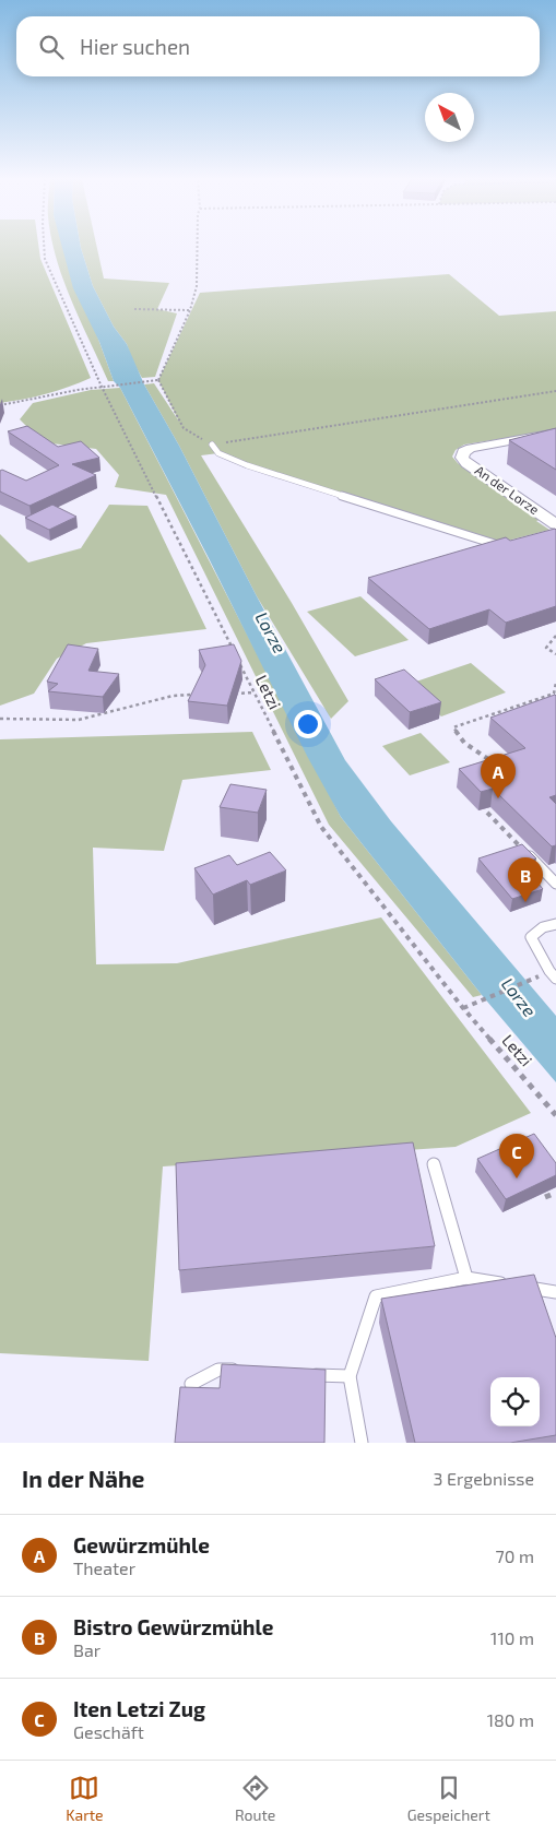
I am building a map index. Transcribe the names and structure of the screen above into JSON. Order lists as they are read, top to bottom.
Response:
{
  "streets": {
    "street": ["An der Lorze"],
    "path": ["Letzi"]
  },
  "water": ["Lorze"],
  "north": "top left",
  "page": {
    "search": "Hier suchen",
    "pins": ["A", "B", "C"],
    "heading": ["In der Nähe", "3 Ergebnisse"],
    "list": [
      {
        "mark": "A",
        "name": "Gewürzmühle",
        "note": "Theater",
        "value": "70 m"
      },
      {
        "mark": "B",
        "name": "Bistro Gewürzmühle",
        "note": "Bar",
        "value": "110 m"
      },
      {
        "mark": "C",
        "name": "Iten Letzi Zug",
        "note": "Geschäft",
        "value": "180 m"
      }
    ],
    "nav": ["Karte", "Route", "Gespeichert"]
  }
}
